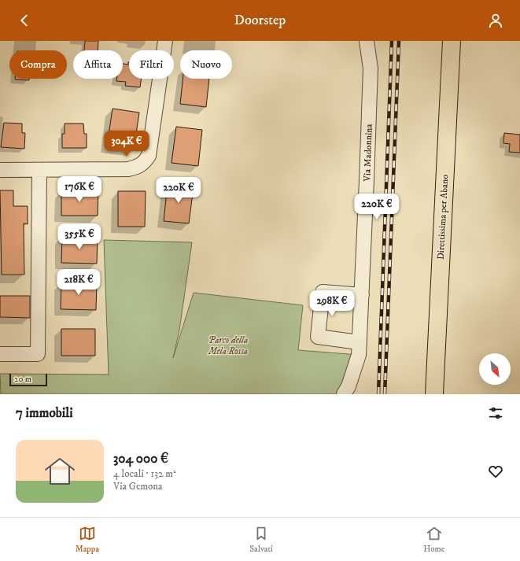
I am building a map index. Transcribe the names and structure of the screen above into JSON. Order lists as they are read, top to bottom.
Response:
{
  "streets": {
    "highway": ["Direttissima per Abano"],
    "street": ["Via Madonnina"]
  },
  "parks": ["Parco della Mela Rossa"],
  "scale_bar": "20 m",
  "north": "bottom right",
  "page": {
    "header": "Doorstep",
    "chip": [
      "Compra",
      "Affitta",
      "Filtri",
      "Nuovo"
    ],
    "price": [
      "304K €",
      "176K €",
      "220K €",
      "220K €",
      "355K €",
      "218K €",
      "298K €"
    ],
    "scale": "20 m",
    "heading": "7 immobili",
    "list": [
      {
        "name": "304 000 €",
        "note": "4 locali · 132 m² · Via Gemona"
      }
    ],
    "tabs": ["Mappa", "Salvati", "Home"]
  }
}
